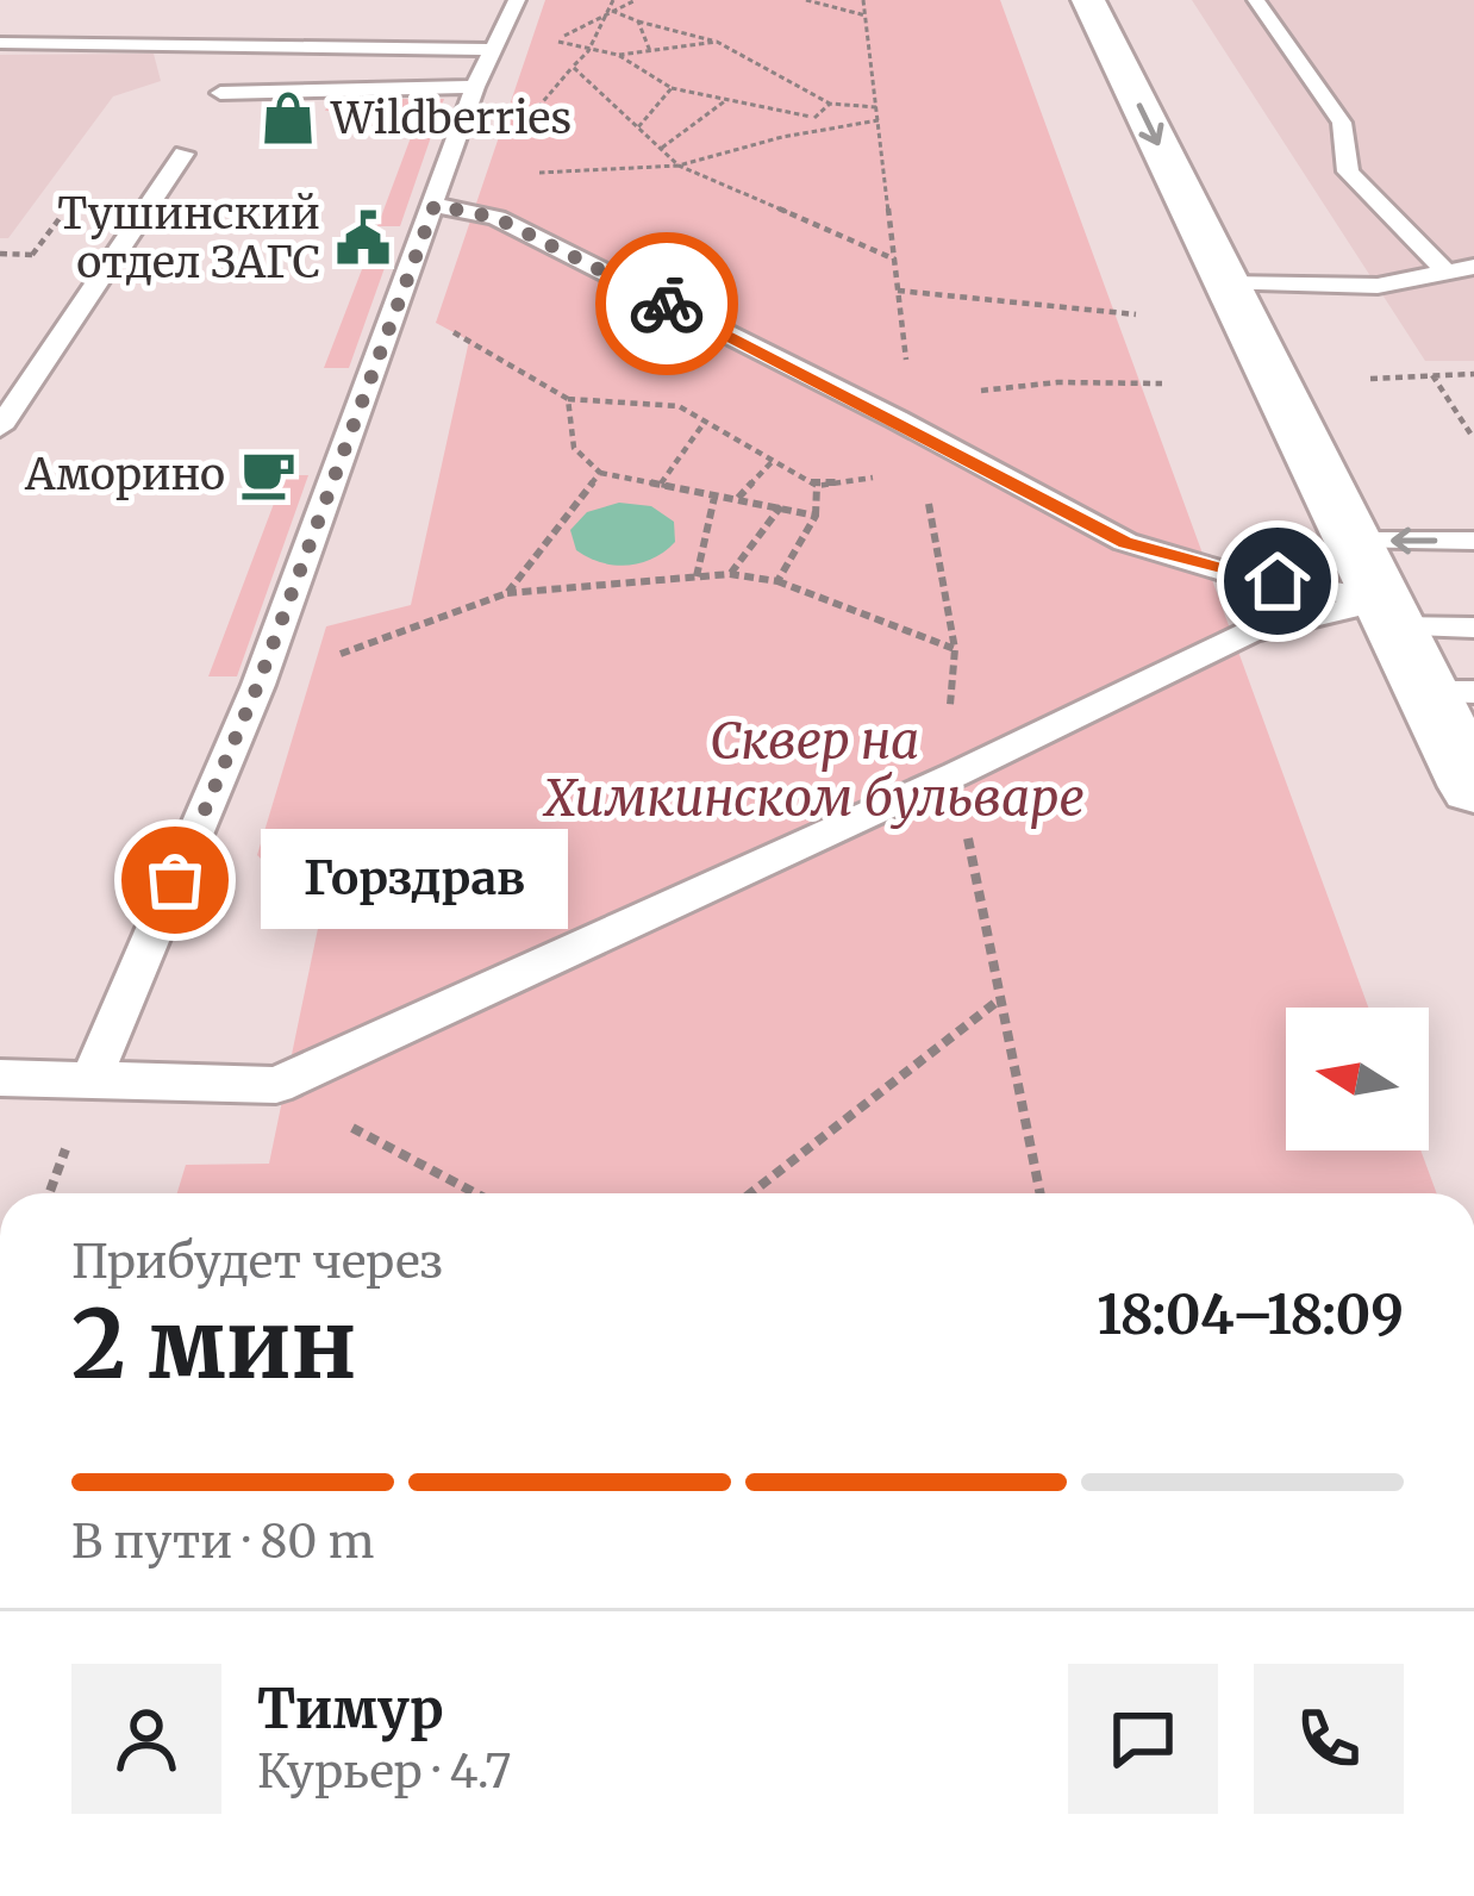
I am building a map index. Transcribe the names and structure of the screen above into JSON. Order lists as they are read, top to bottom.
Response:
{
  "parks": ["Сквер на Химкинском бульваре"],
  "places": {
    "shop": ["Wildberries"],
    "public building": ["Тушинский отдел ЗАГС"],
    "cafe": ["Аморино"],
    "other": ["Горздрав"]
  },
  "north": "left",
  "page": {
    "bubble": "Горздрав",
    "heading": ["2 мин", "Прибудет через", "18:04–18:09"],
    "panel": ["Тимур", "Курьер · 4.7"],
    "bar": "В пути · 80 m"
  }
}
